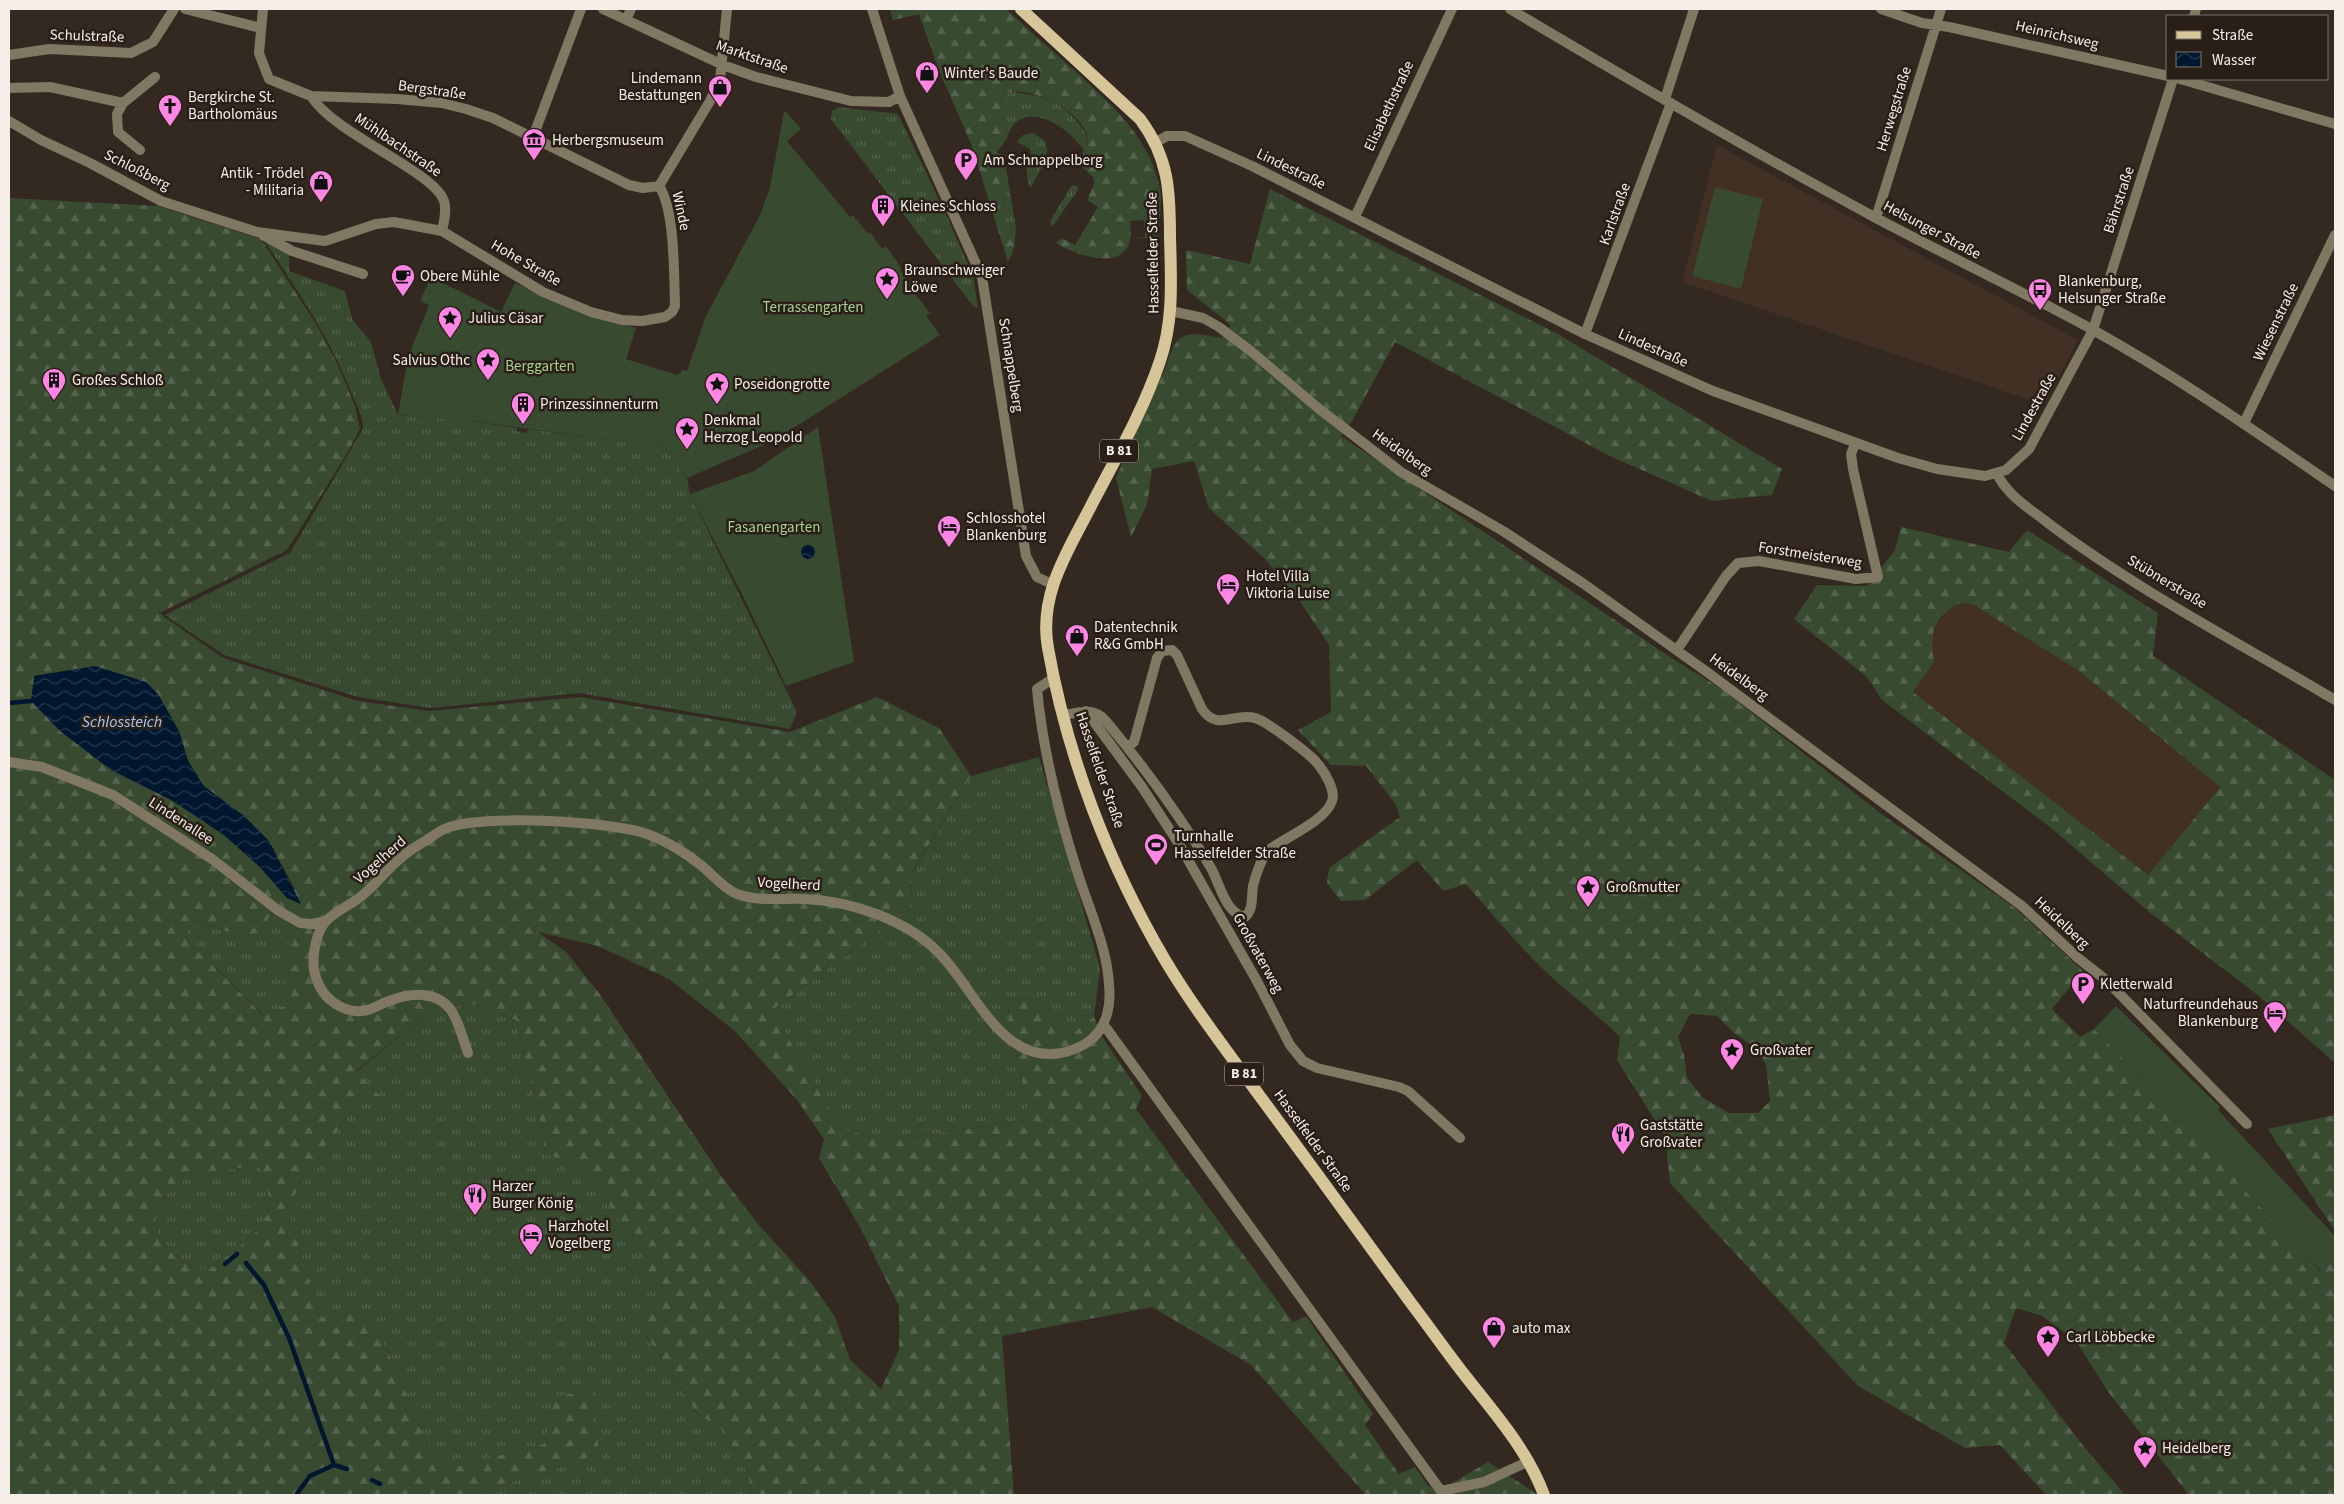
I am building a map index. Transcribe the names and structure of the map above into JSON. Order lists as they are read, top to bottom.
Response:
{
  "streets": {
    "main road": ["Hasselfelder Straße", "B 81"],
    "street": [
      "Heinrichsweg",
      "Schulstraße",
      "Marktstraße",
      "Bergstraße",
      "Elisabethstraße",
      "Herwegstraße",
      "Mühlbachstraße",
      "Lindestraße",
      "Schloßberg",
      "Bährstraße",
      "Winde",
      "Karlstraße",
      "Helsunger Straße",
      "Hohe Straße",
      "Wiesenstraße",
      "Schnappelberg",
      "Heidelberg",
      "Forstmeisterweg",
      "Stübnerstraße",
      "Lindenallee",
      "Vogelherd",
      "Großvaterweg"
    ]
  },
  "crossings": [
    ["Heinrichsweg", "Herwegstraße"],
    ["Marktstraße", "Winde"],
    ["Marktstraße", "Schnappelberg"],
    ["Bergstraße", "Mühlbachstraße"],
    ["Bergstraße", "Winde"],
    ["Elisabethstraße", "Lindestraße"],
    ["Herwegstraße", "Helsunger Straße"],
    ["Mühlbachstraße", "Hohe Straße"],
    ["Lindestraße", "Bährstraße"],
    ["Lindestraße", "Karlstraße"],
    ["Lindestraße", "Helsunger Straße"],
    ["Lindestraße", "Hasselfelder Straße"],
    ["Lindestraße", "Forstmeisterweg"],
    ["Lindestraße", "Stübnerstraße"],
    ["Schloßberg", "Hohe Straße"],
    ["Bährstraße", "Helsunger Straße"],
    ["Winde", "Hohe Straße"],
    ["Karlstraße", "Helsunger Straße"],
    ["Helsunger Straße", "Wiesenstraße"],
    ["Hasselfelder Straße", "Schnappelberg"],
    ["Hasselfelder Straße", "Heidelberg"],
    ["Heidelberg", "Forstmeisterweg"],
    ["Lindenallee", "Vogelherd"]
  ],
  "water": ["Schlossteich"],
  "parks": ["Terrassengarten", "Berggarten", "Fasanengarten"],
  "places": {
    "shop": [
      "Winter's Baude",
      "Lindemann Bestattungen",
      "Antik - Trödel - Militaria",
      "Datentechnik R&G GmbH",
      "auto max"
    ],
    "church": ["Bergkirche St. Bartholomäus"],
    "museum": ["Herbergsmuseum"],
    "parking": ["Am Schnappelberg", "Kletterwald"],
    "building": ["Kleines Schloss", "Großes Schloß", "Prinzessinnenturm"],
    "cafe": ["Obere Mühle"],
    "place": [
      "Braunschweiger Löwe",
      "Julius Cäsar",
      "Salvius Othc",
      "Poseidongrotte",
      "Denkmal Herzog Leopold",
      "Großmutter",
      "Großvater",
      "Carl Löbbecke",
      "Heidelberg"
    ],
    "bus stop": ["Blankenburg, Helsunger Straße"],
    "hotel": [
      "Schlosshotel Blankenburg",
      "Hotel Villa Viktoria Luise",
      "Naturfreundehaus Blankenburg",
      "Harzhotel Vogelberg"
    ],
    "sports": ["Turnhalle Hasselfelder Straße"],
    "restaurant": ["Gaststätte Großvater", "Harzer Burger König"]
  },
  "legend": ["Straße", "Wasser"]
}
